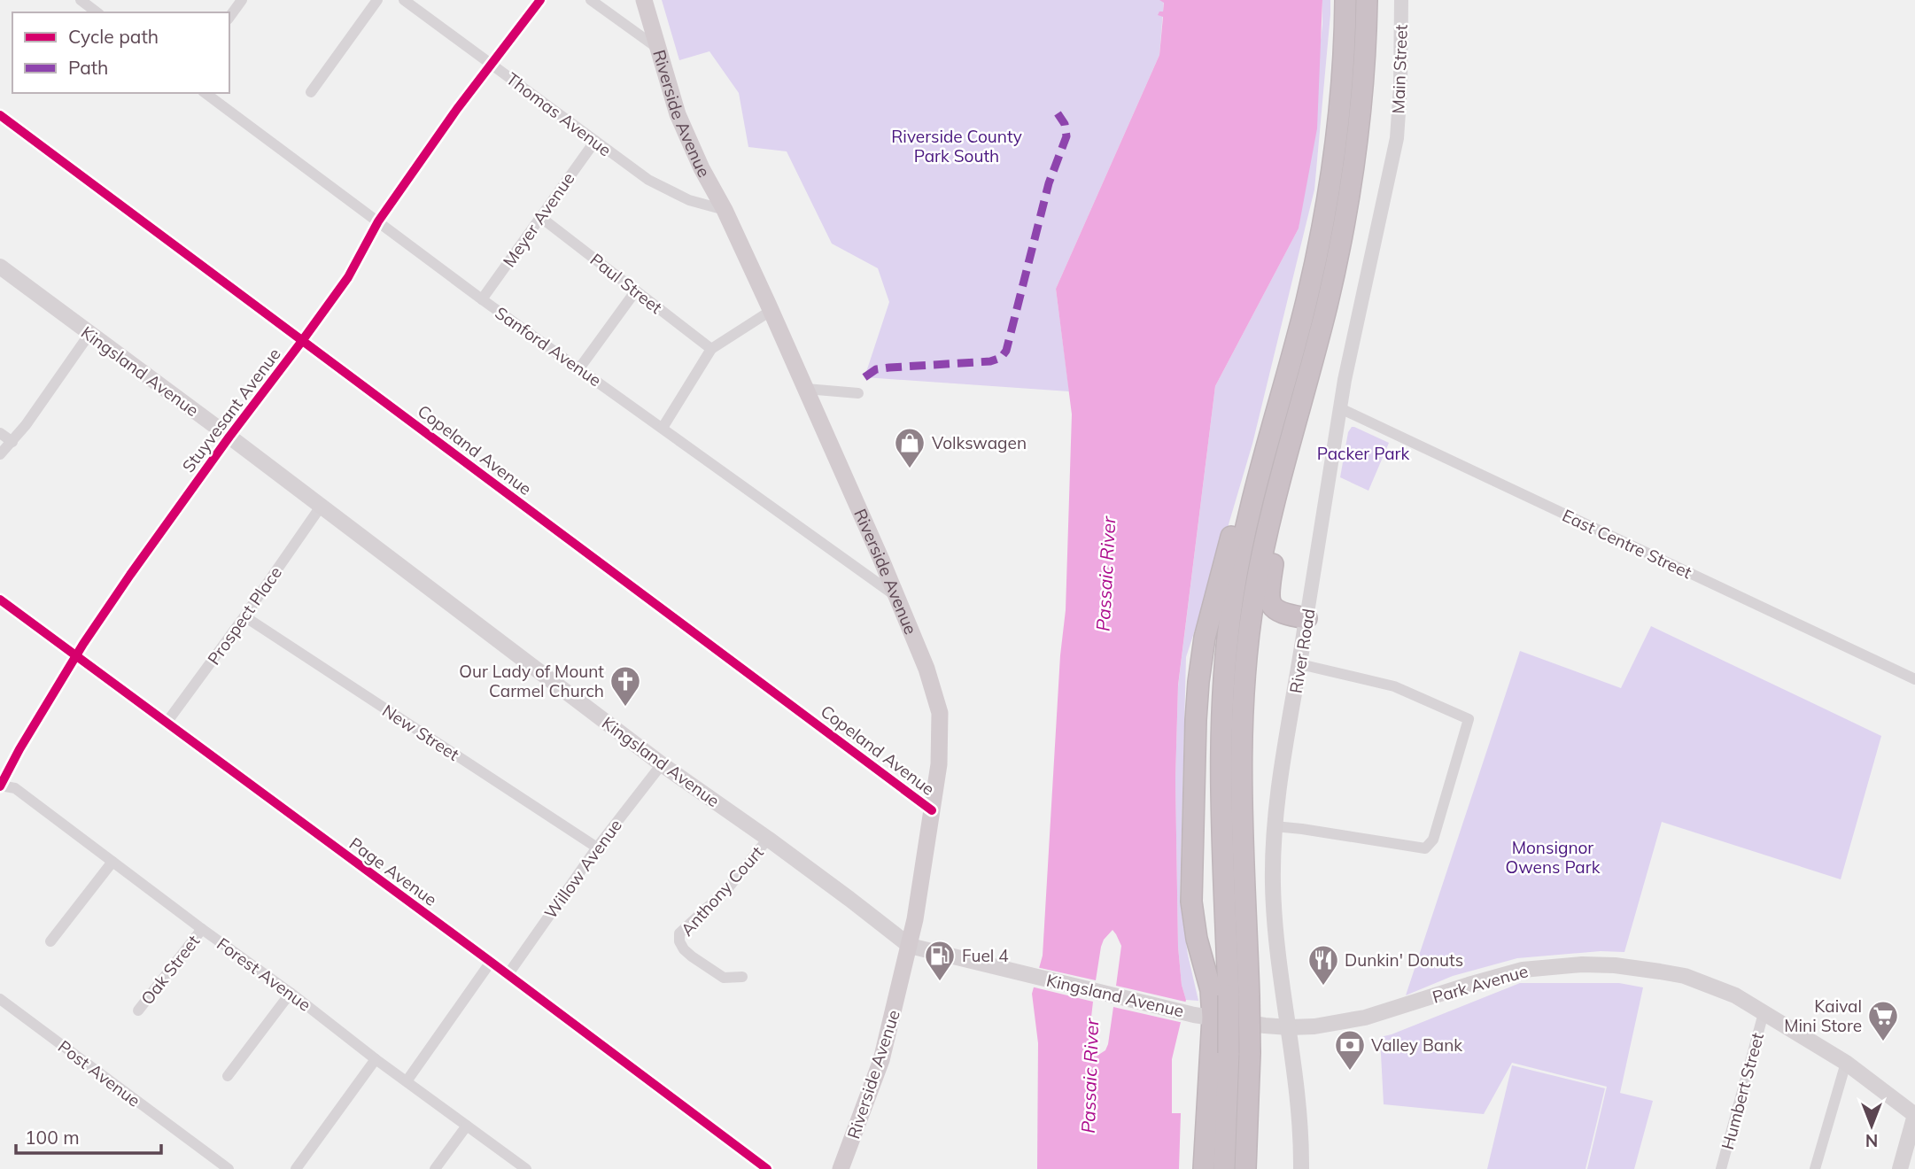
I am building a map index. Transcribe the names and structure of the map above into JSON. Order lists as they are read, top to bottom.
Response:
{
  "streets": {
    "main road": [
      "Riverside Avenue",
      "Kingsland Avenue",
      "River Road",
      "Park Avenue"
    ],
    "street": [
      "Main Street",
      "Thomas Avenue",
      "Meyer Avenue",
      "Paul Street",
      "Sanford Avenue",
      "Stuyvesant Avenue",
      "Copeland Avenue",
      "East Centre Street",
      "Prospect Place",
      "New Street",
      "Willow Avenue",
      "Page Avenue",
      "Anthony Court",
      "Oak Street",
      "Forest Avenue",
      "Post Avenue",
      "Humbert Street"
    ]
  },
  "crossings": [
    ["Main Street", "River Road"],
    ["Riverside Avenue", "Thomas Avenue"],
    ["Riverside Avenue", "Sanford Avenue"],
    ["Riverside Avenue", "Kingsland Avenue"],
    ["Riverside Avenue", "Copeland Avenue"],
    ["Thomas Avenue", "Meyer Avenue"],
    ["Thomas Avenue", "Stuyvesant Avenue"],
    ["Meyer Avenue", "Paul Street"],
    ["Meyer Avenue", "Sanford Avenue"],
    ["Sanford Avenue", "Stuyvesant Avenue"],
    ["Kingsland Avenue", "Stuyvesant Avenue"],
    ["Kingsland Avenue", "Prospect Place"],
    ["Kingsland Avenue", "Willow Avenue"],
    ["Kingsland Avenue", "Anthony Court"],
    ["Kingsland Avenue", "Park Avenue"],
    ["Stuyvesant Avenue", "Copeland Avenue"],
    ["Stuyvesant Avenue", "Page Avenue"],
    ["Stuyvesant Avenue", "Forest Avenue"],
    ["East Centre Street", "River Road"],
    ["Prospect Place", "New Street"],
    ["Prospect Place", "Page Avenue"],
    ["River Road", "Park Avenue"],
    ["New Street", "Willow Avenue"],
    ["Willow Avenue", "Page Avenue"],
    ["Oak Street", "Forest Avenue"],
    ["Park Avenue", "Humbert Street"]
  ],
  "water": ["Passaic River"],
  "parks": ["Riverside County Park South", "Packer Park", "Monsignor Owens Park"],
  "places": {
    "shop": ["Volkswagen"],
    "church": ["Our Lady of Mount Carmel Church"],
    "fuel station": ["Fuel 4"],
    "restaurant": ["Dunkin' Donuts"],
    "supermarket": ["Kaival Mini Store"],
    "bank": ["Valley Bank"]
  },
  "legend": ["Cycle path", "Path"],
  "scale_bar": "100 m",
  "north": "bottom"
}
